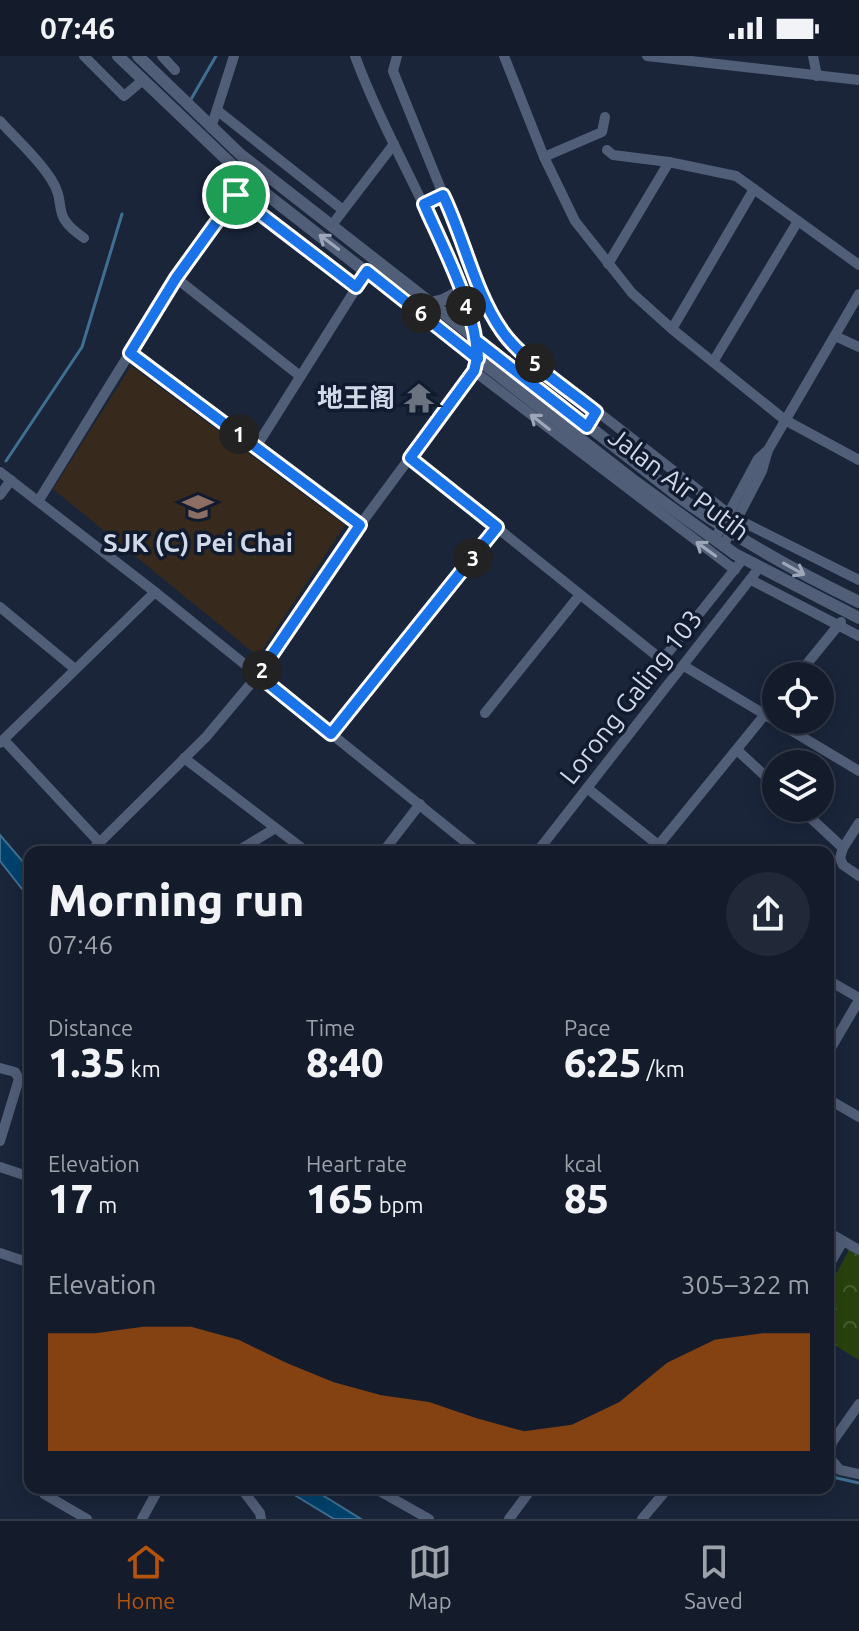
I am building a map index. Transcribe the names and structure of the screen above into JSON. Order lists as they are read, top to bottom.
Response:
{
  "streets": {
    "street": ["Jalan Air Putih", "Lorong Galing 103"]
  },
  "crossings": [
    ["Jalan Air Putih", "Lorong Galing 103"]
  ],
  "places": {
    "temple": ["地王阁"],
    "school or university": ["SJK (C) Pei Chai"]
  },
  "page": {
    "status": "07:46",
    "pins": [
      "4",
      "6",
      "5",
      "1",
      "3",
      "2"
    ],
    "heading": ["Morning run", "07:46"],
    "stats": [
      ["Distance", "1.35 km"],
      ["Time", "8:40"],
      ["Pace", "6:25 /km"],
      ["Elevation", "17 m"],
      ["Heart rate", "165 bpm"],
      ["kcal", "85"]
    ],
    "chart": ["Elevation", "305–322 m"],
    "tabs": ["Home", "Map", "Saved"]
  }
}
